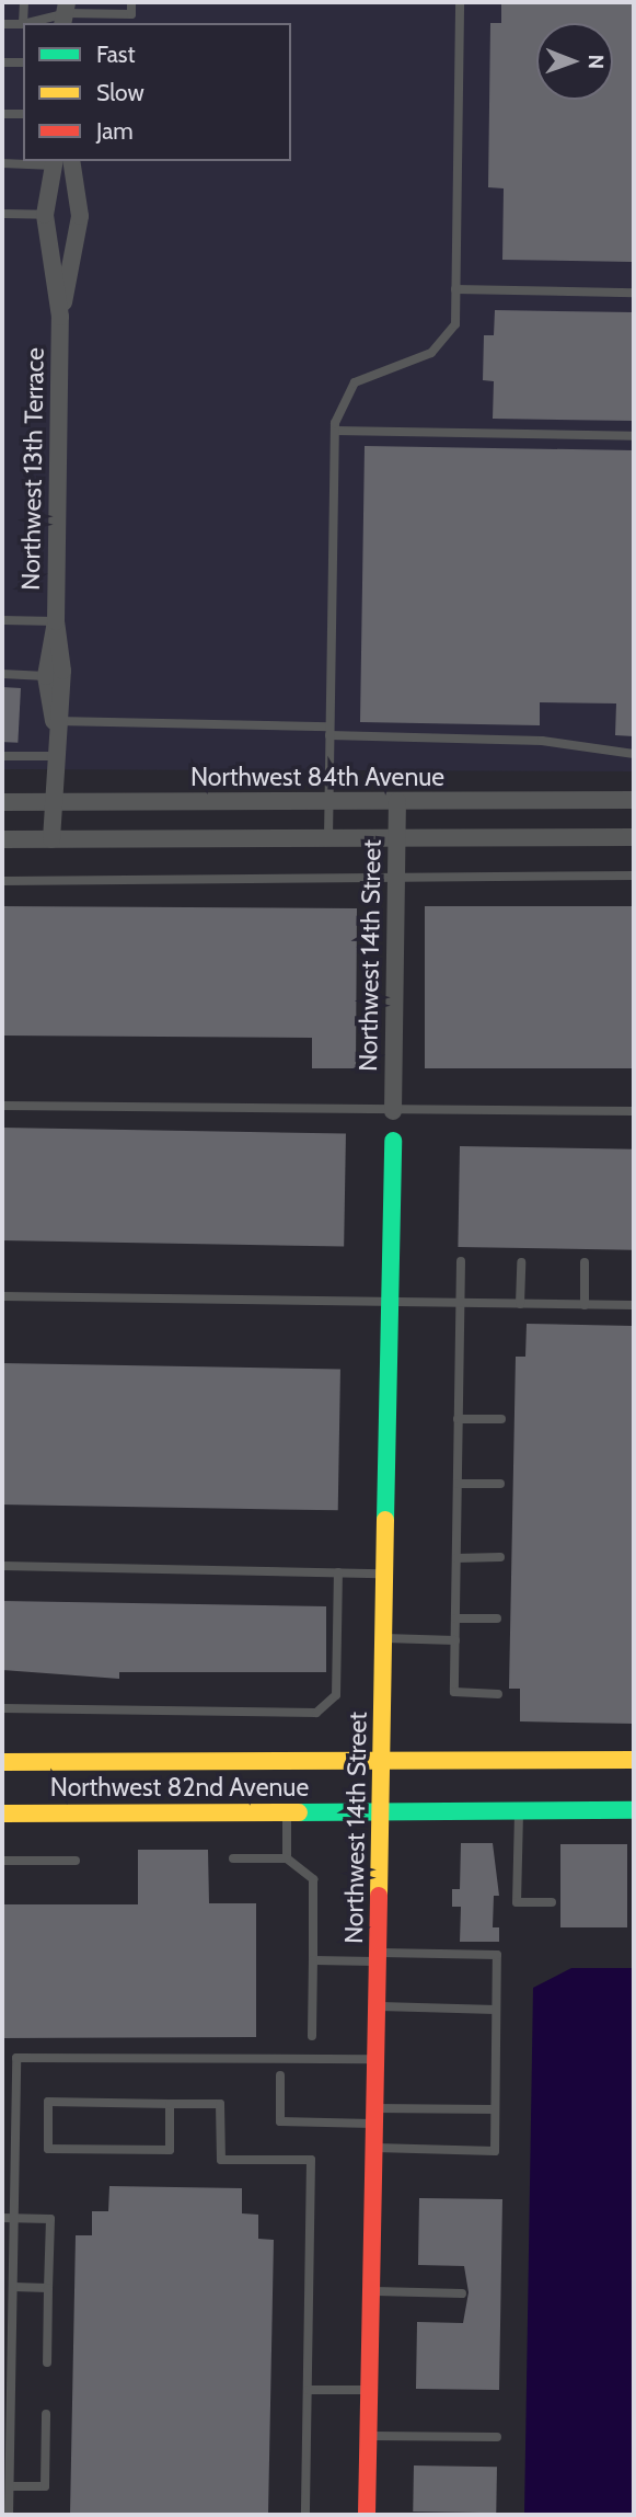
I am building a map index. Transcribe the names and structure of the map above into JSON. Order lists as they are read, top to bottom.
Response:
{
  "streets": {
    "street": [
      "Northwest 13th Terrace",
      "Northwest 84th Avenue",
      "Northwest 14th Street",
      "Northwest 82nd Avenue"
    ]
  },
  "crossings": [
    ["Northwest 13th Terrace", "Northwest 84th Avenue"],
    ["Northwest 84th Avenue", "Northwest 14th Street"],
    ["Northwest 14th Street", "Northwest 82nd Avenue"]
  ],
  "legend": ["Fast", "Slow", "Jam"],
  "north": "right"
}
